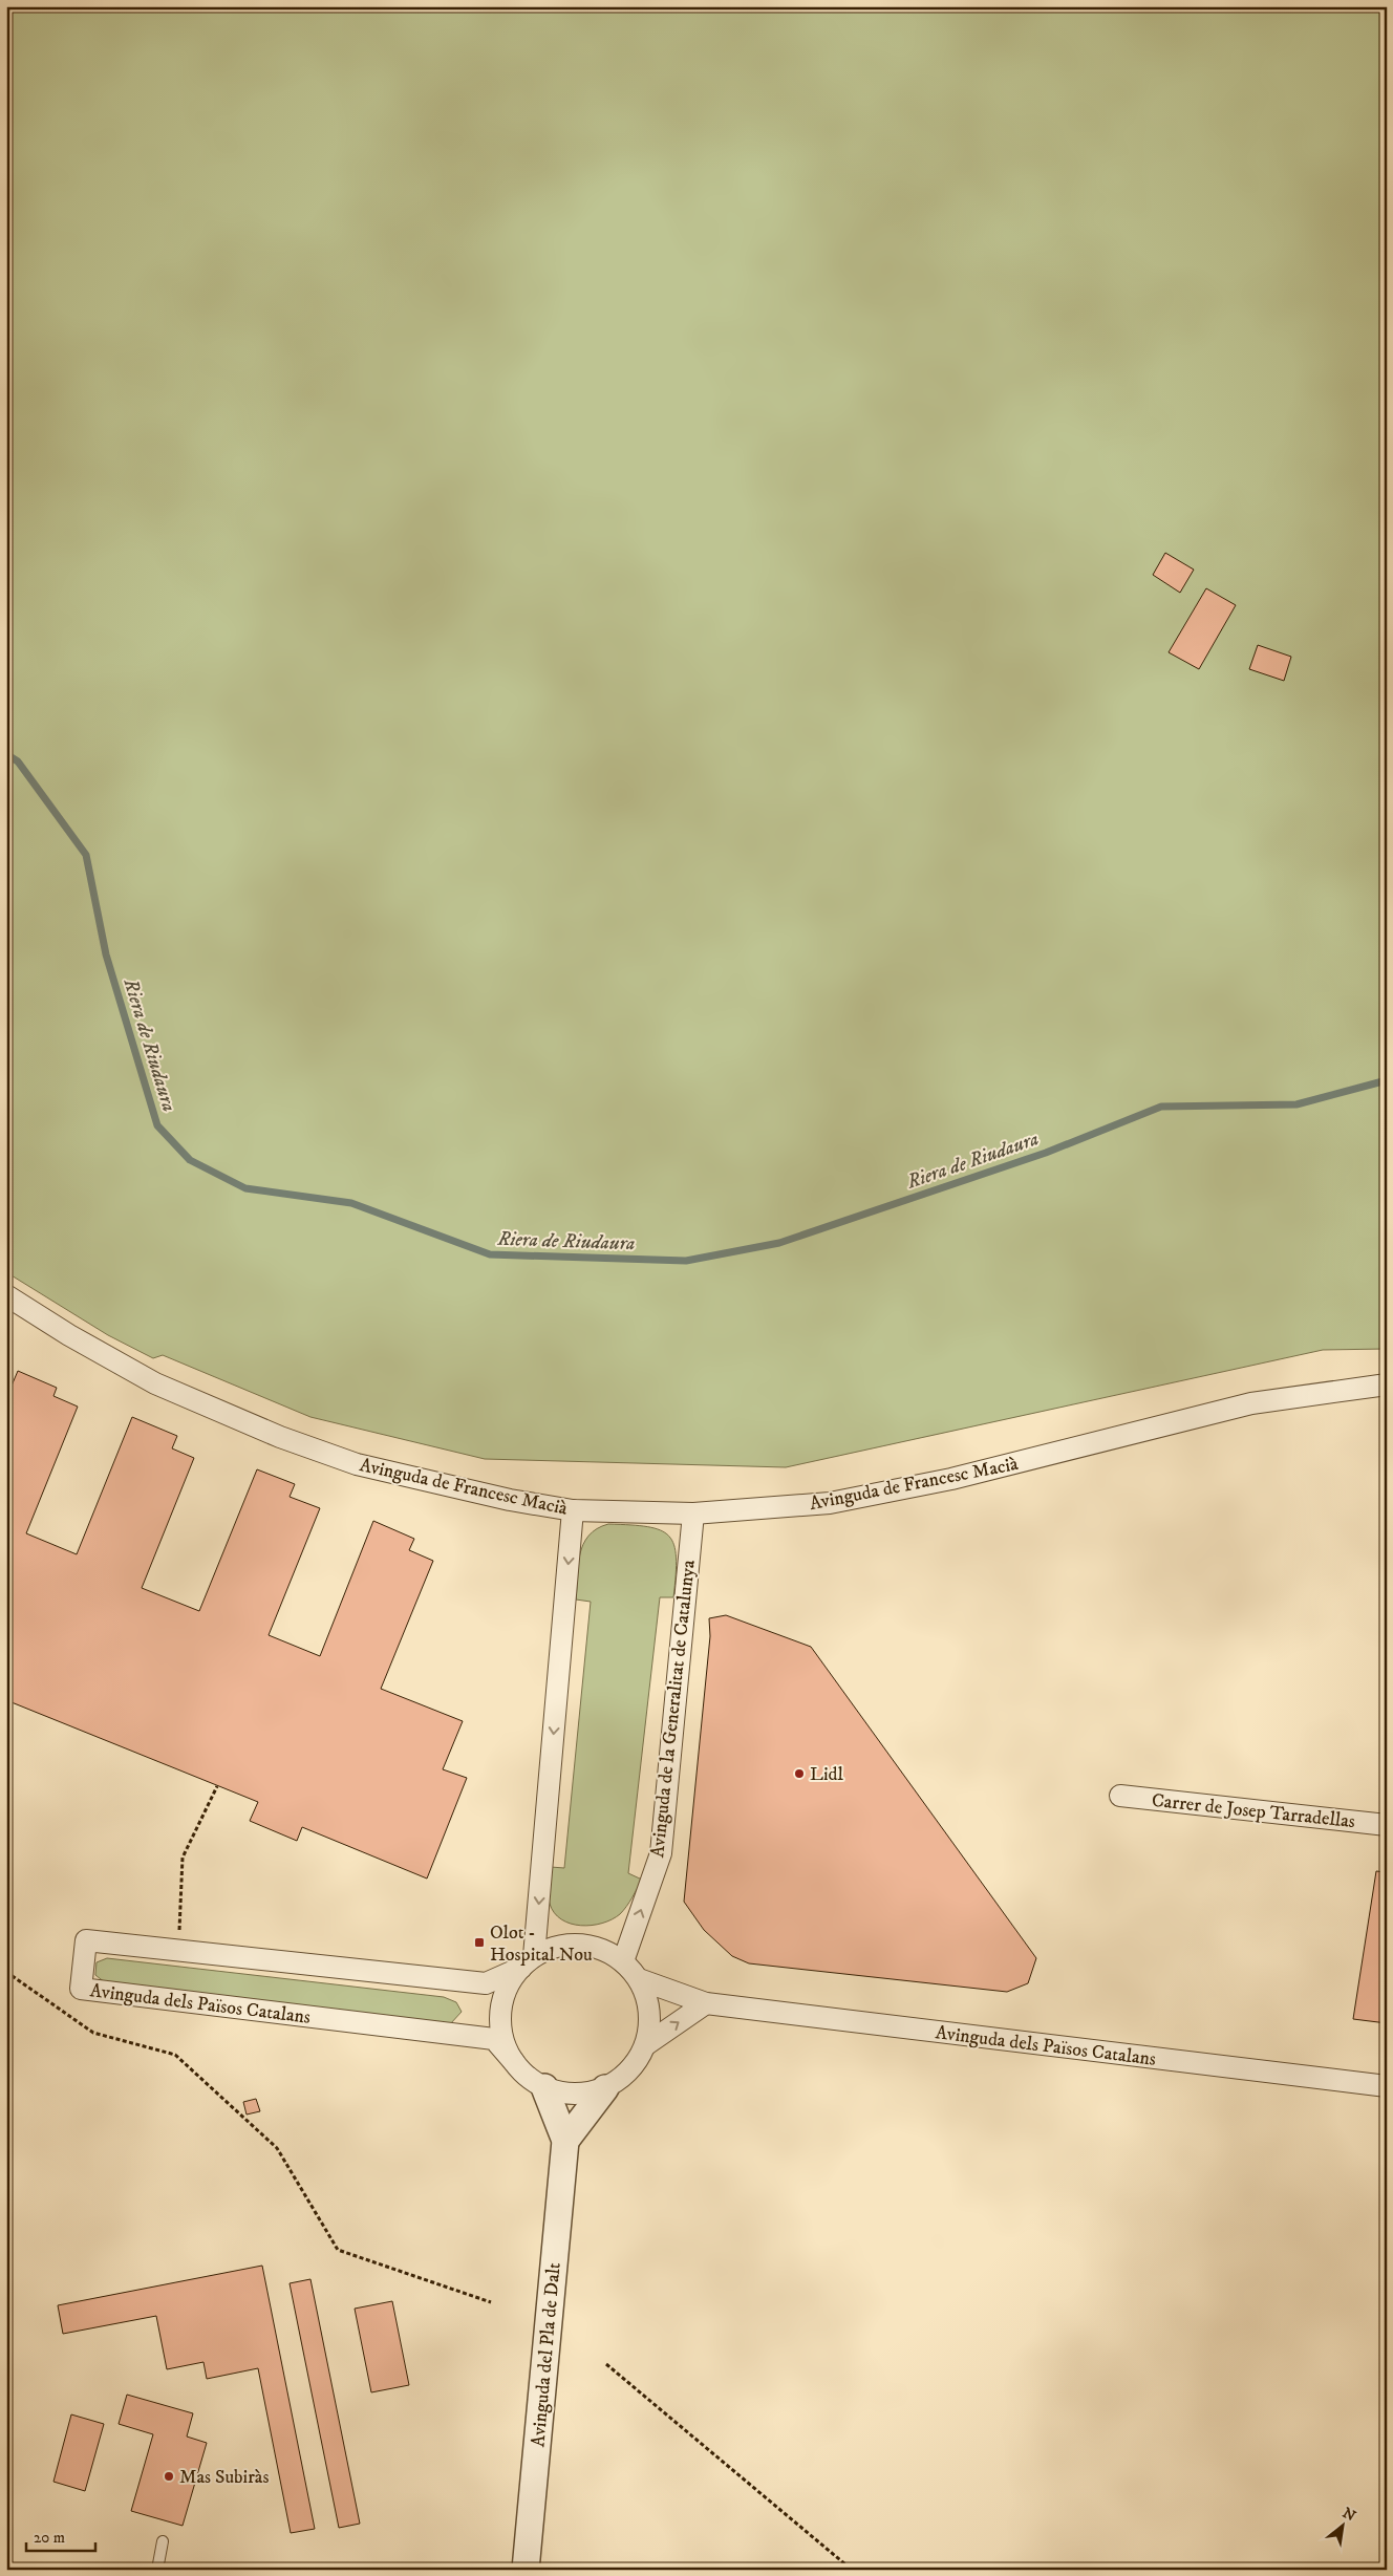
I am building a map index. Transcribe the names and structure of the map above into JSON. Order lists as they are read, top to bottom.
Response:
{
  "streets": {
    "street": [
      "Avinguda de Francesc Macià",
      "Avinguda de la Generalitat de Catalunya",
      "Carrer de Josep Tarradellas",
      "Avinguda dels Països Catalans",
      "Avinguda del Pla de Dalt"
    ]
  },
  "crossings": [
    ["Avinguda de Francesc Macià", "Avinguda de la Generalitat de Catalunya"],
    ["Avinguda de la Generalitat de Catalunya", "Avinguda dels Països Catalans"],
    ["Avinguda de la Generalitat de Catalunya", "Avinguda del Pla de Dalt"],
    ["Avinguda dels Països Catalans", "Avinguda del Pla de Dalt"]
  ],
  "water": ["Riera de Riudaura"],
  "places": {
    "other": ["Lidl", "Mas Subiràs"],
    "transit": ["Olot - Hospital Nou"]
  },
  "scale_bar": "20 m",
  "north": "top right"
}
